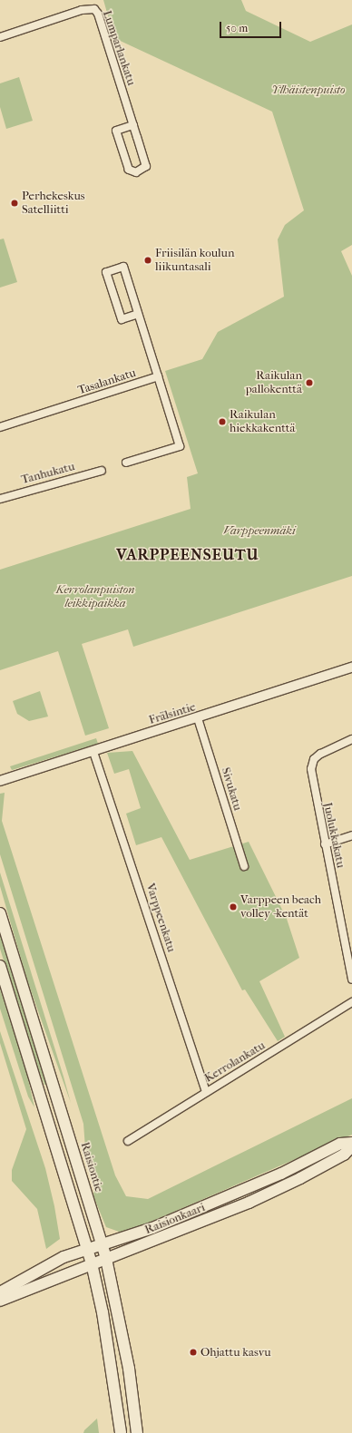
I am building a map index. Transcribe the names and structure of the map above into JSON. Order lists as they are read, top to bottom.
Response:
{
  "streets": {
    "main road": ["Raisiontie", "Raisionkaari"],
    "street": [
      "Lumparlankatu",
      "Tasalankatu",
      "Tanhukatu",
      "Frälsintie",
      "Sivukatu",
      "Juolukkakatu",
      "Varppeenkatu",
      "Kerrolankatu"
    ]
  },
  "crossings": [
    ["Frälsintie", "Sivukatu"],
    ["Frälsintie", "Varppeenkatu"],
    ["Varppeenkatu", "Kerrolankatu"],
    ["Raisiontie", "Raisionkaari"]
  ],
  "districts": ["VARPPEENSEUTU"],
  "parks": ["Ylhäistenpuisto", "Varppeenmäki", "Kerrolanpuiston leikkipaikka"],
  "places": [
    "Perhekeskus Satelliitti",
    "Friisilän koulun liikuntasali",
    "Raikulan pallokenttä",
    "Raikulan hiekkakenttä",
    "Varppeen beach volley -kentät",
    "Ohjattu kasvu"
  ],
  "scale_bar": "50 m"
}
